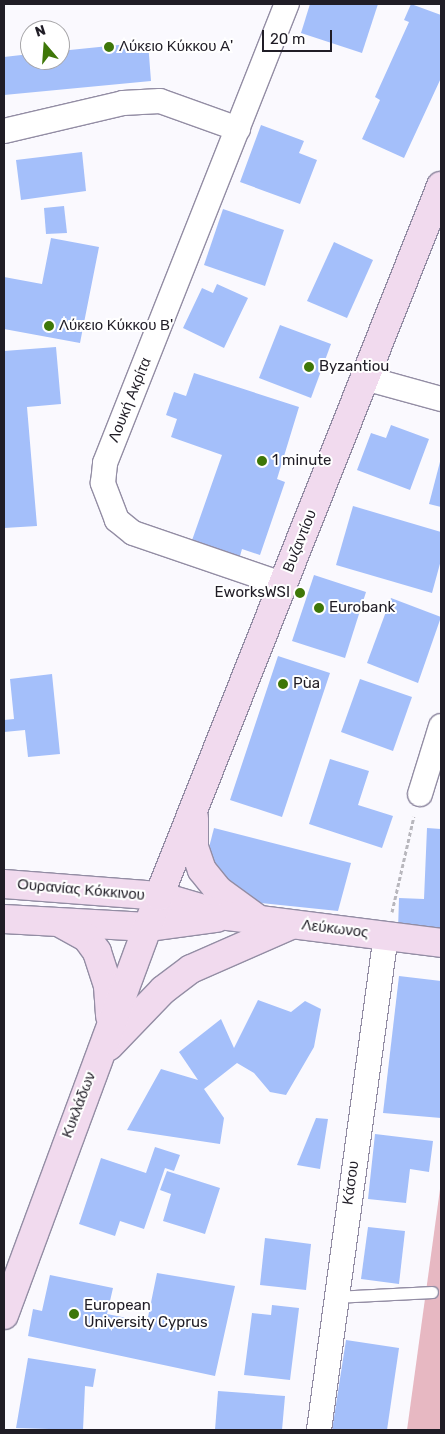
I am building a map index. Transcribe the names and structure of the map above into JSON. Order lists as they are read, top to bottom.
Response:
{
  "streets": {
    "main road": [
      "Βυζαντίου",
      "Ουρανίας Κόκκινου",
      "Λεύκωνος",
      "Κυκλάδων"
    ],
    "street": ["Λουκή Ακρίτα", "Κάσου"]
  },
  "crossings": [
    ["Λουκή Ακρίτα", "Βυζαντίου"],
    ["Βυζαντίου", "Ουρανίας Κόκκινου"],
    ["Βυζαντίου", "Λεύκωνος"],
    ["Βυζαντίου", "Κυκλάδων"],
    ["Ουρανίας Κόκκινου", "Λεύκωνος"],
    ["Ουρανίας Κόκκινου", "Κυκλάδων"],
    ["Λεύκωνος", "Κυκλάδων"],
    ["Λεύκωνος", "Κάσου"]
  ],
  "places": [
    "Λύκειο Κύκκου Α'",
    "Λύκειο Κύκκου Β'",
    "Byzantiou",
    "1 minute",
    "EworksWSI",
    "Eurobank",
    "Pùa",
    "European University Cyprus"
  ],
  "scale_bar": "20 m",
  "north": "top"
}
